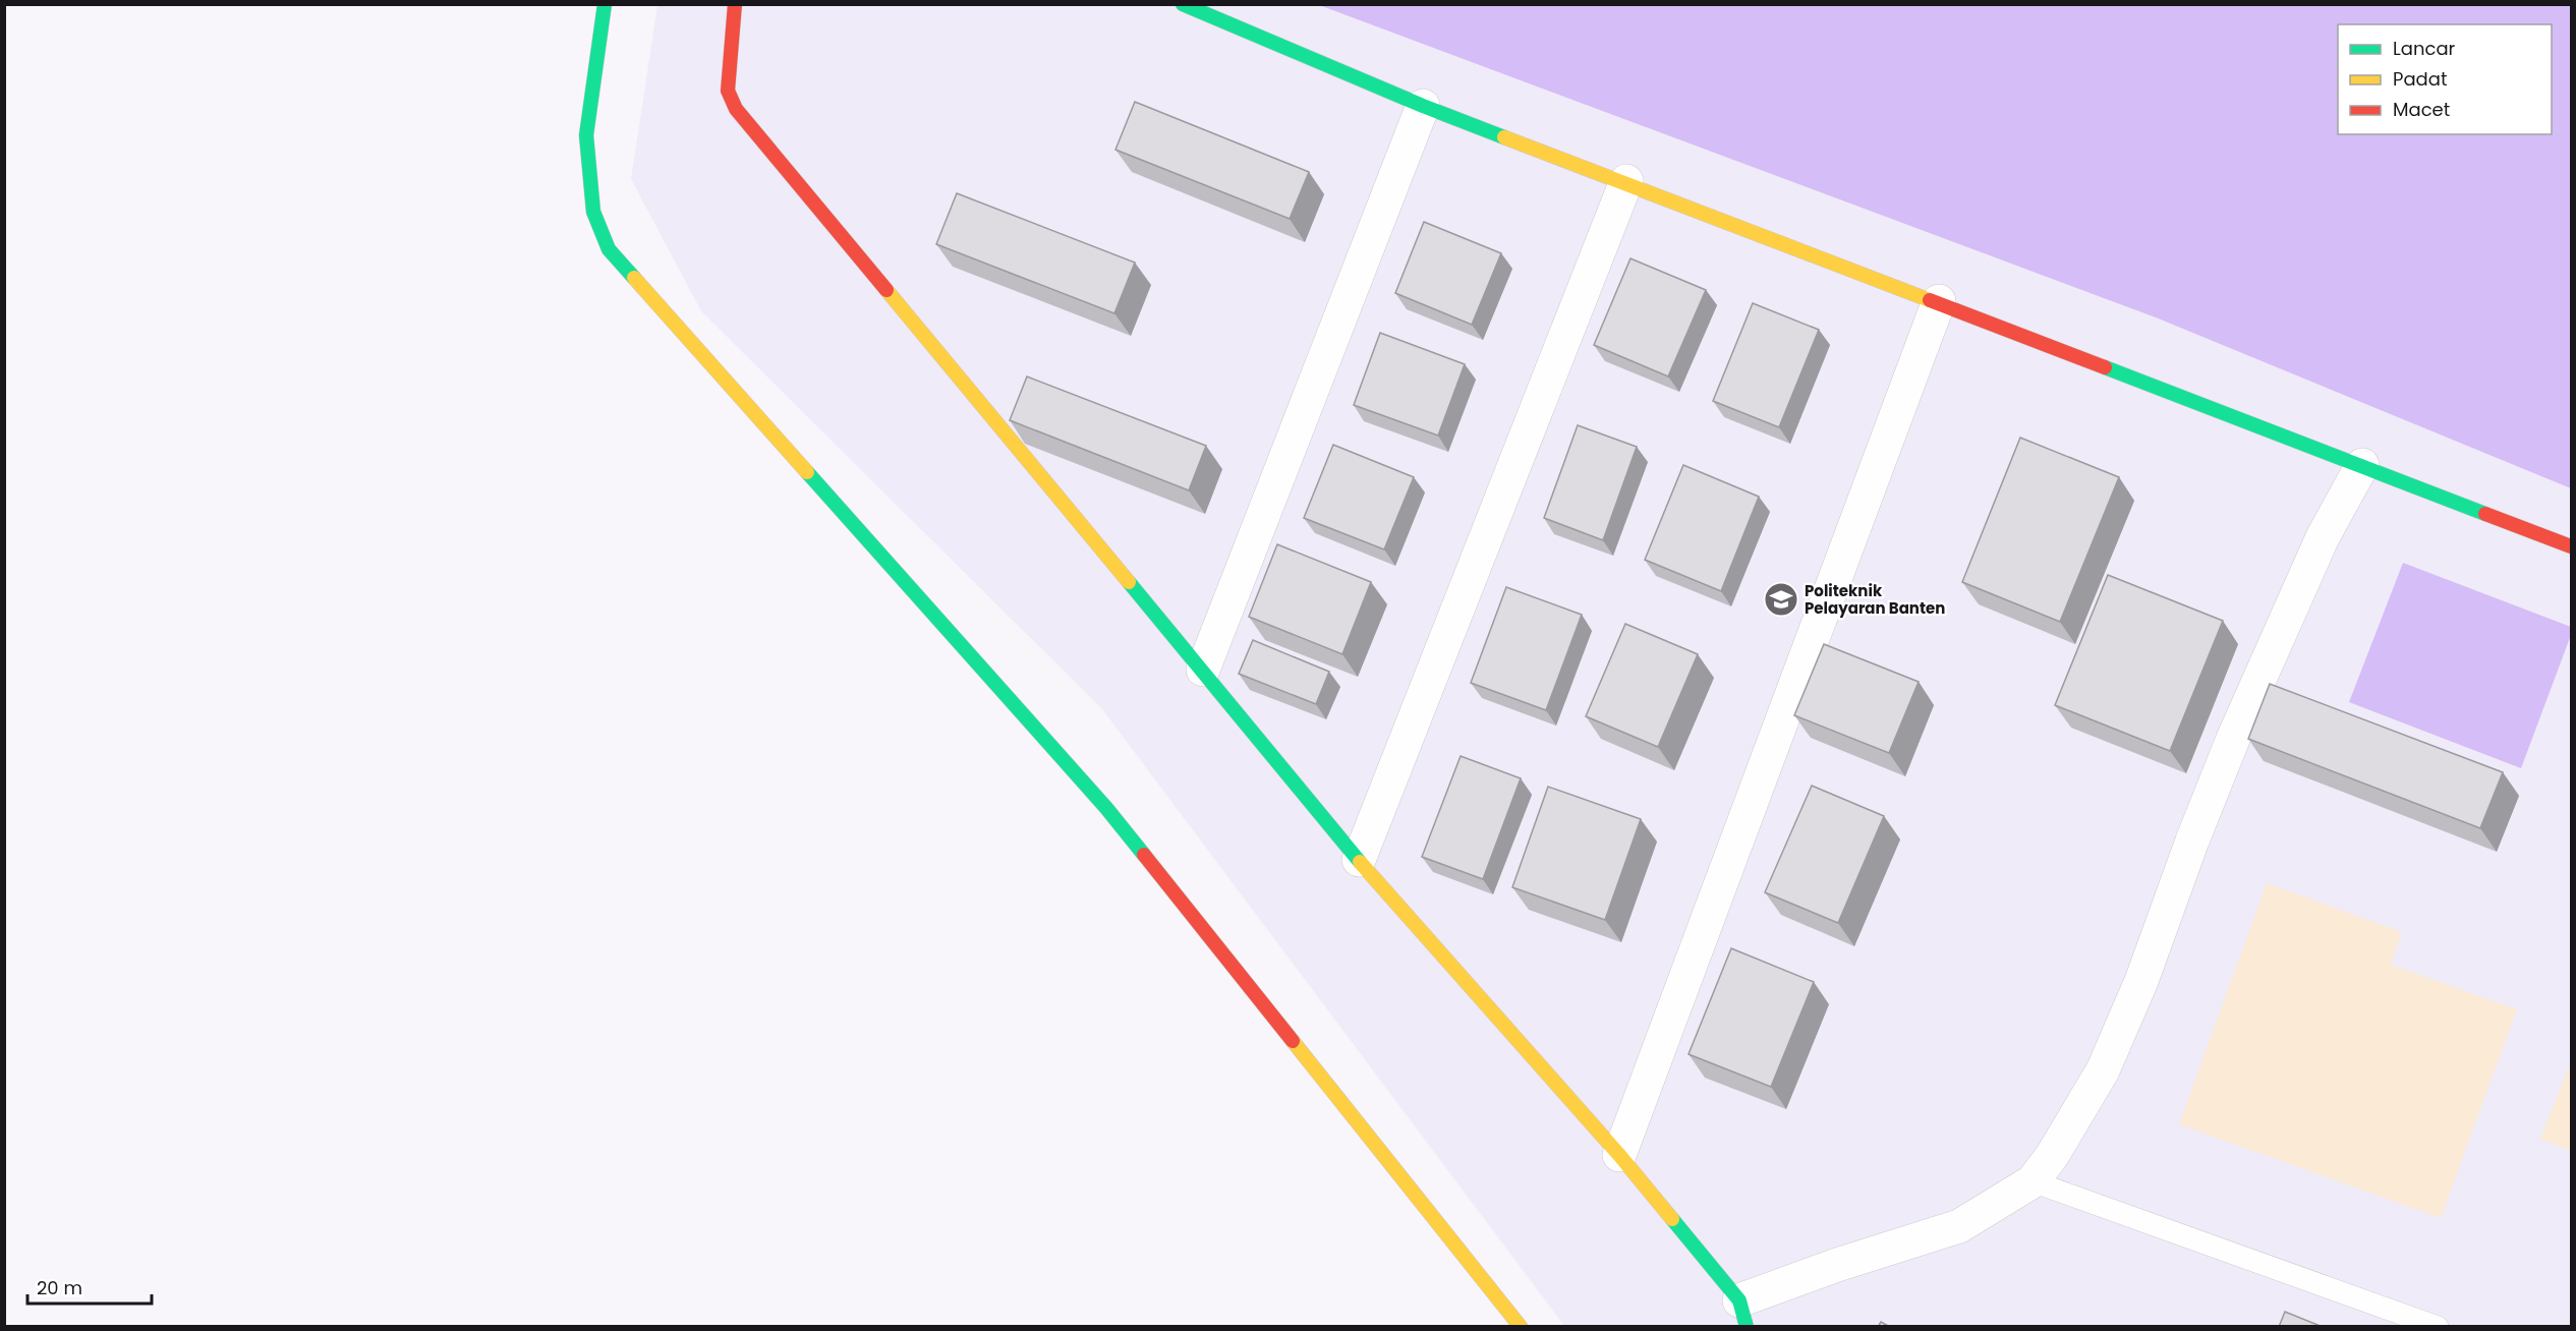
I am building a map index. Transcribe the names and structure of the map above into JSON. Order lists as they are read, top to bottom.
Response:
{
  "places": {
    "school or university": ["Politeknik Pelayaran Banten"]
  },
  "legend": ["Lancar", "Padat", "Macet"],
  "scale_bar": "20 m"
}
